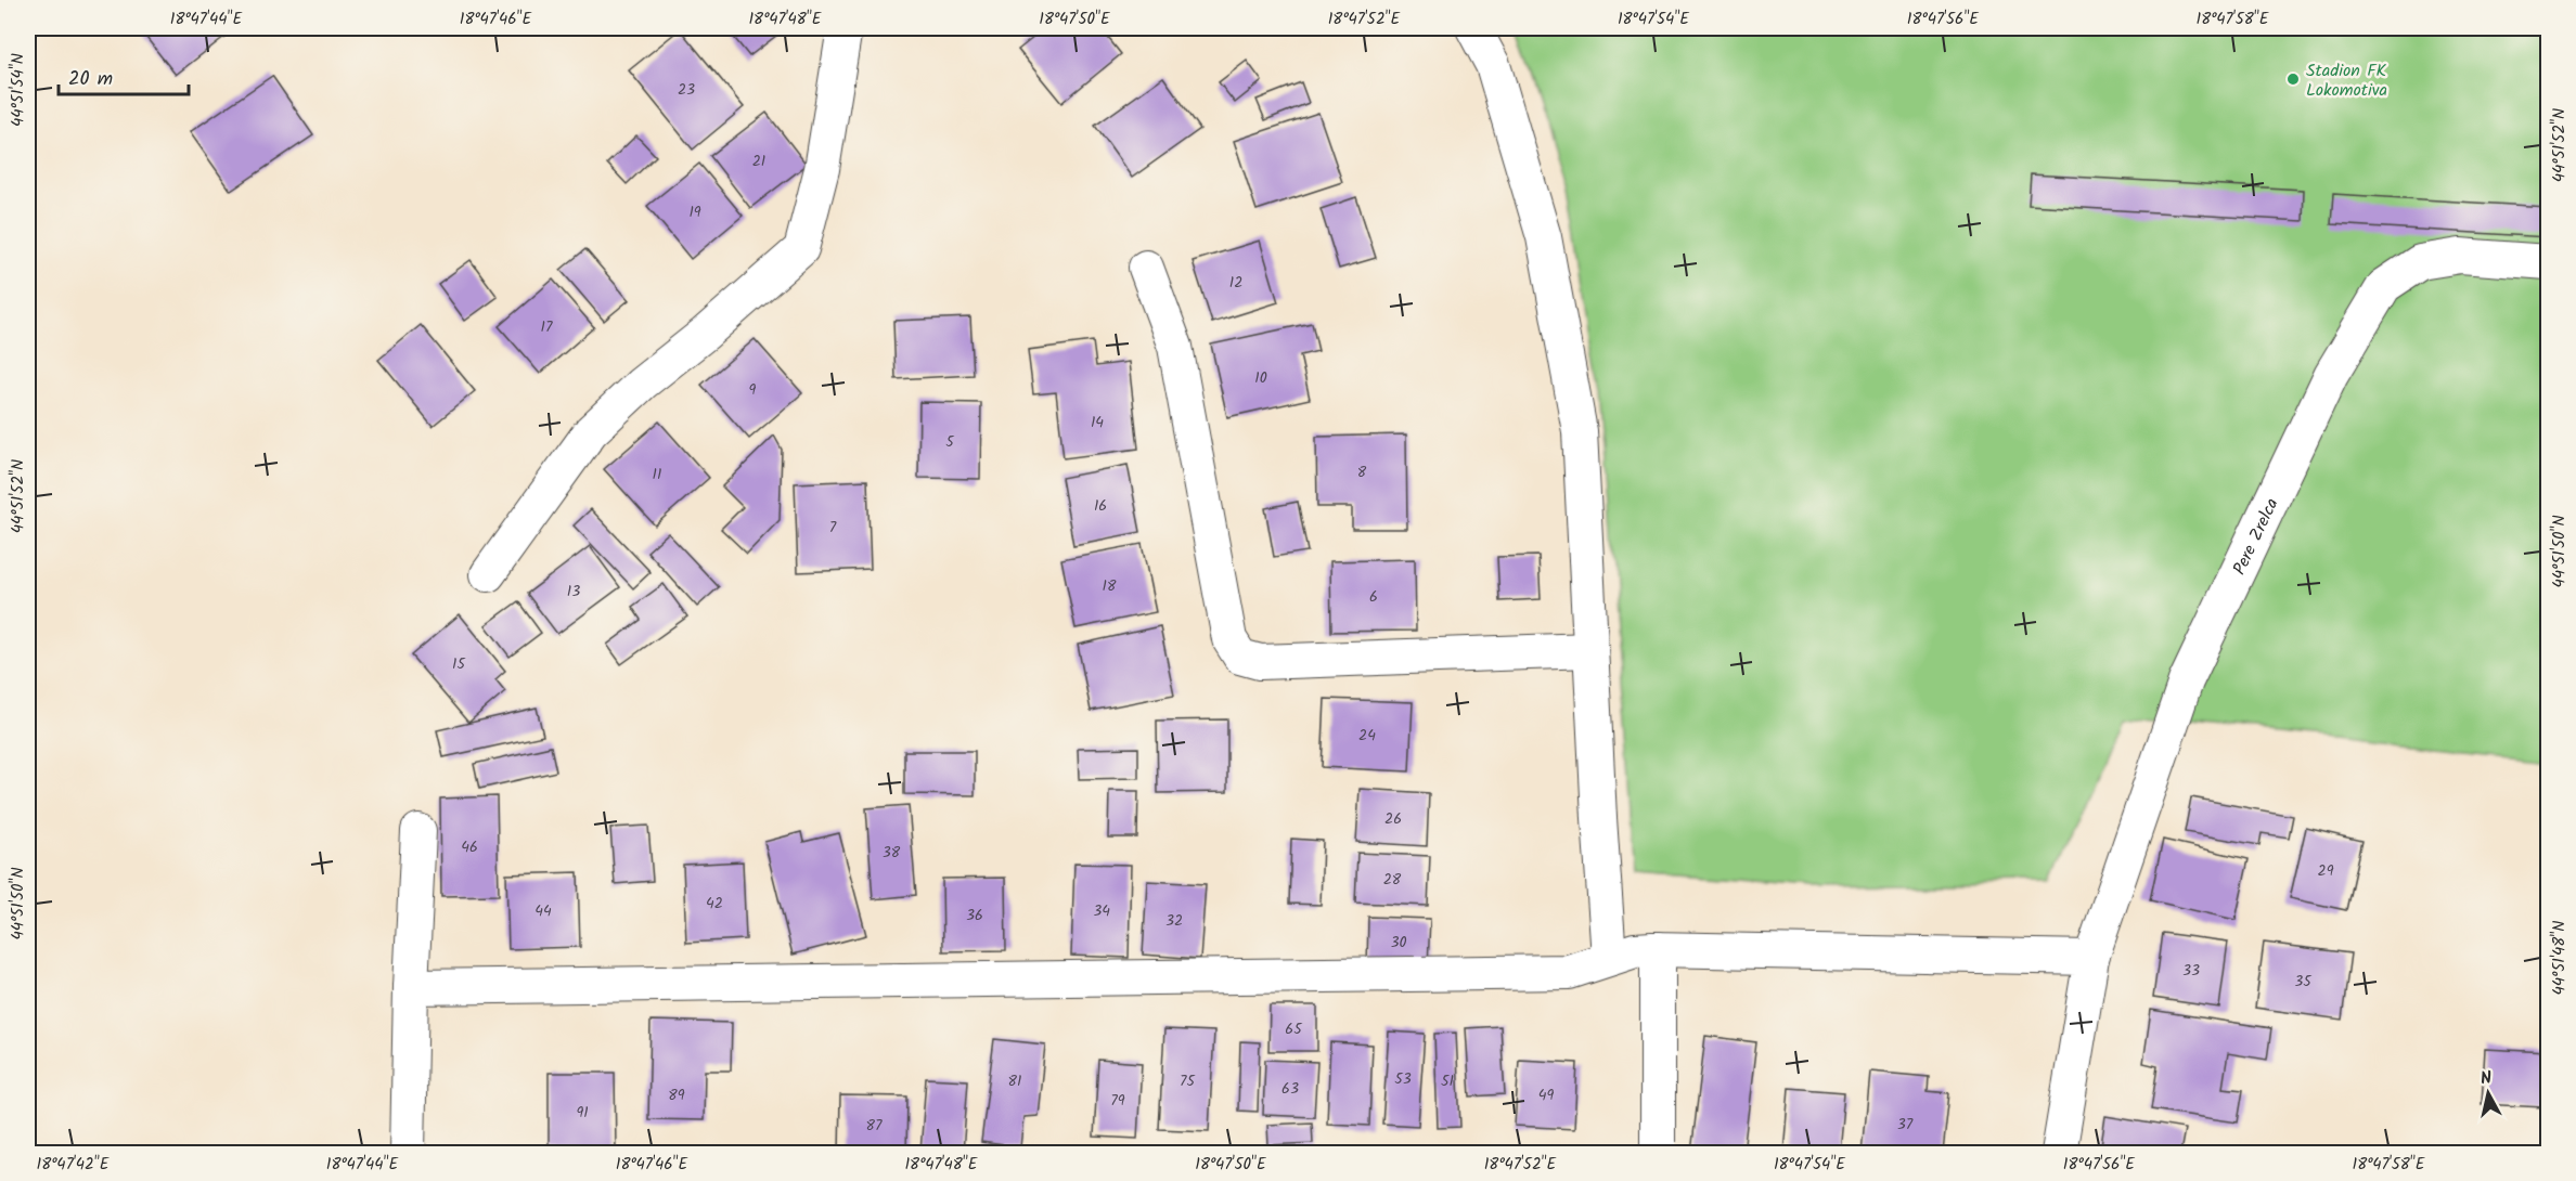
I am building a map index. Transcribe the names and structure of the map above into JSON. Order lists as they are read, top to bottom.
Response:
{
  "streets": {
    "street": ["Pere Zrelca"]
  },
  "places": ["Stadion FK Lokomotiva"],
  "house_numbers": [
    "23",
    "21",
    "19",
    "12",
    "17",
    "10",
    "9",
    "14",
    "5",
    "8",
    "11",
    "16",
    "7",
    "18",
    "13",
    "6",
    "15",
    "24",
    "26",
    "46",
    "38",
    "29",
    "28",
    "42",
    "44",
    "34",
    "36",
    "32",
    "30",
    "33",
    "35",
    "65",
    "53",
    "81",
    "75",
    "51",
    "63",
    "89",
    "49",
    "79",
    "91",
    "37",
    "87"
  ],
  "scale_bar": "20 m",
  "north": "top",
  "coordinates": [
    "18°47'44\"E",
    "18°47'46\"E",
    "18°47'48\"E",
    "18°47'50\"E",
    "18°47'52\"E",
    "18°47'54\"E",
    "18°47'56\"E",
    "18°47'58\"E",
    "44°51'54\"N",
    "44°51'52\"N",
    "44°51'50\"N",
    "44°51'48\"N",
    "18°47'42\"E"
  ]
}
